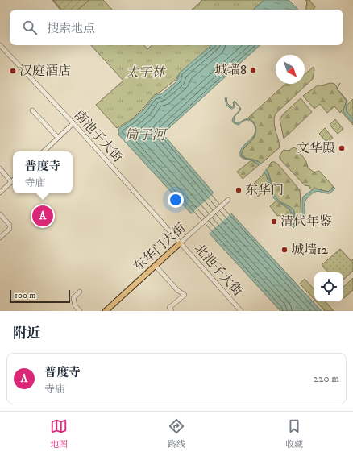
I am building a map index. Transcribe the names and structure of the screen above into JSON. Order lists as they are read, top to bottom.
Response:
{
  "streets": {
    "main road": ["东华门大街"],
    "street": ["南池子大街", "北池子大街"]
  },
  "crossings": [
    ["南池子大街", "东华门大街"],
    ["南池子大街", "北池子大街"],
    ["东华门大街", "北池子大街"]
  ],
  "water": ["筒子河"],
  "parks": ["太子林"],
  "places": [
    "城墙8",
    "汉庭酒店",
    "文华殿",
    "东华门",
    "清代年鉴",
    "城墙12"
  ],
  "scale_bar": "100 m",
  "north": "bottom right",
  "page": {
    "search": "搜索地点",
    "popup": ["普度寺", "寺庙"],
    "pins": "A",
    "scale": "100 m",
    "heading": "附近",
    "list": [
      {
        "mark": "A",
        "name": "普度寺",
        "note": "寺庙",
        "value": "220 m"
      }
    ],
    "nav": ["地图", "路线", "收藏"]
  }
}
